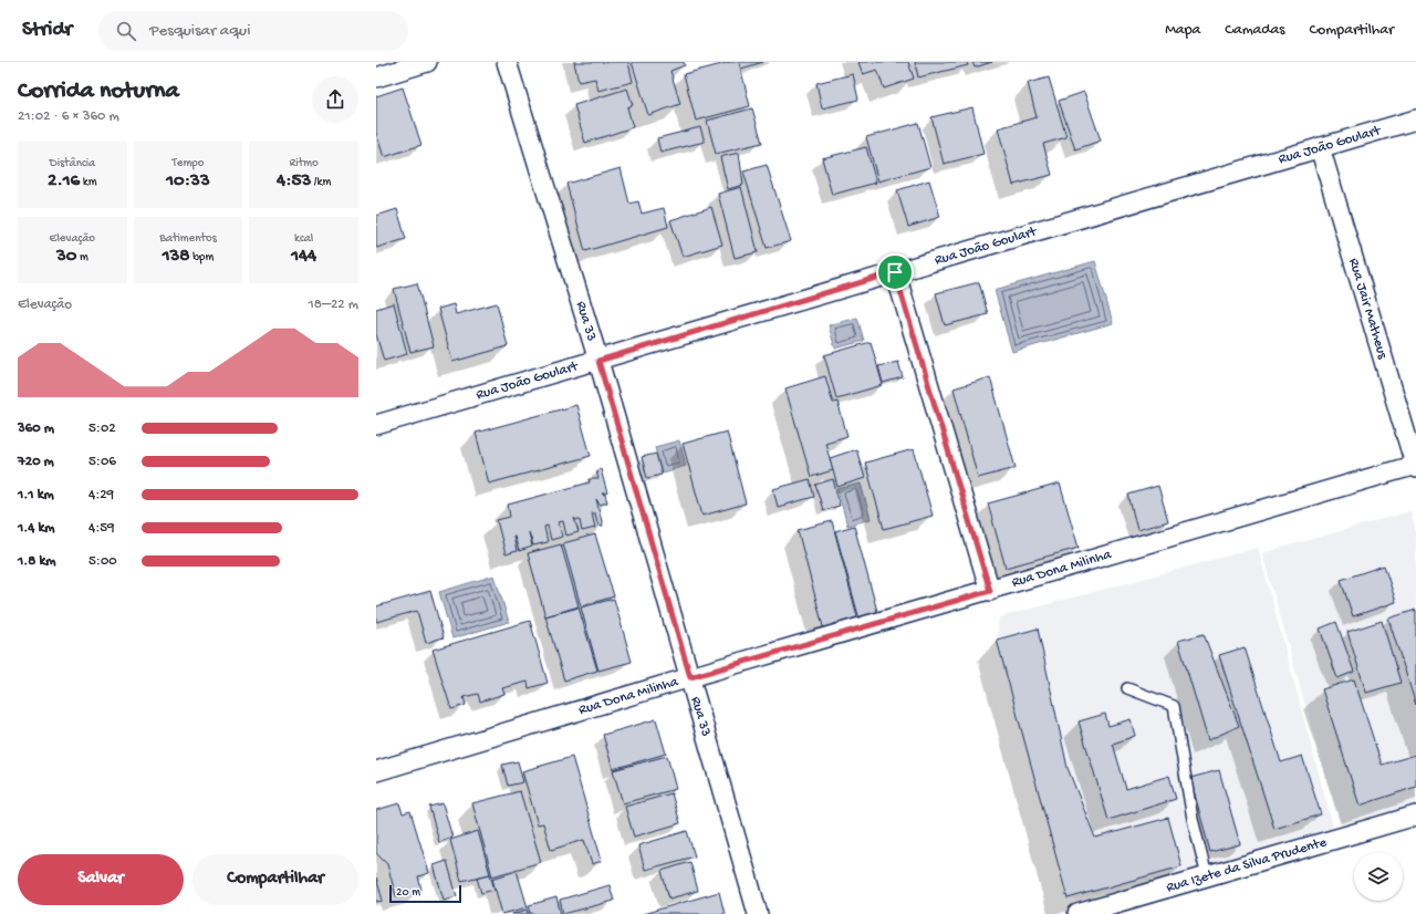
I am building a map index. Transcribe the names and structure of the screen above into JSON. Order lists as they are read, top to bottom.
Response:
{
  "streets": {
    "street": [
      "Rua João Goulart",
      "Rua Jair Matheus",
      "Rua 33",
      "Rua Dona Milinha",
      "Rua Izete da Silva Prudente"
    ]
  },
  "crossings": [
    ["Rua João Goulart", "Rua Jair Matheus"],
    ["Rua João Goulart", "Rua 33"],
    ["Rua Jair Matheus", "Rua Dona Milinha"],
    ["Rua 33", "Rua Dona Milinha"]
  ],
  "scale_bar": "20 m",
  "page": {
    "header": "Stridr",
    "search": "Pesquisar aqui",
    "nav": ["Mapa", "Camadas", "Compartilhar"],
    "heading": ["Corrida noturna", "21:02 · 6 × 360 m"],
    "stats": [
      ["Distância", "2.16 km"],
      ["Tempo", "10:33"],
      ["Ritmo", "4:53 /km"],
      ["Elevação", "30 m"],
      ["Batimentos", "138 bpm"],
      ["kcal", "144"]
    ],
    "chart": ["Elevação", "18–22 m"],
    "list": [
      {
        "name": "360 m",
        "note": "5:02"
      },
      {
        "name": "720 m",
        "note": "5:06"
      },
      {
        "name": "1.1 km",
        "note": "4:29"
      },
      {
        "name": "1.4 km",
        "note": "4:59"
      },
      {
        "name": "1.8 km",
        "note": "5:00"
      }
    ],
    "buttons": ["Salvar", "Compartilhar"],
    "scale": "20 m"
  }
}
